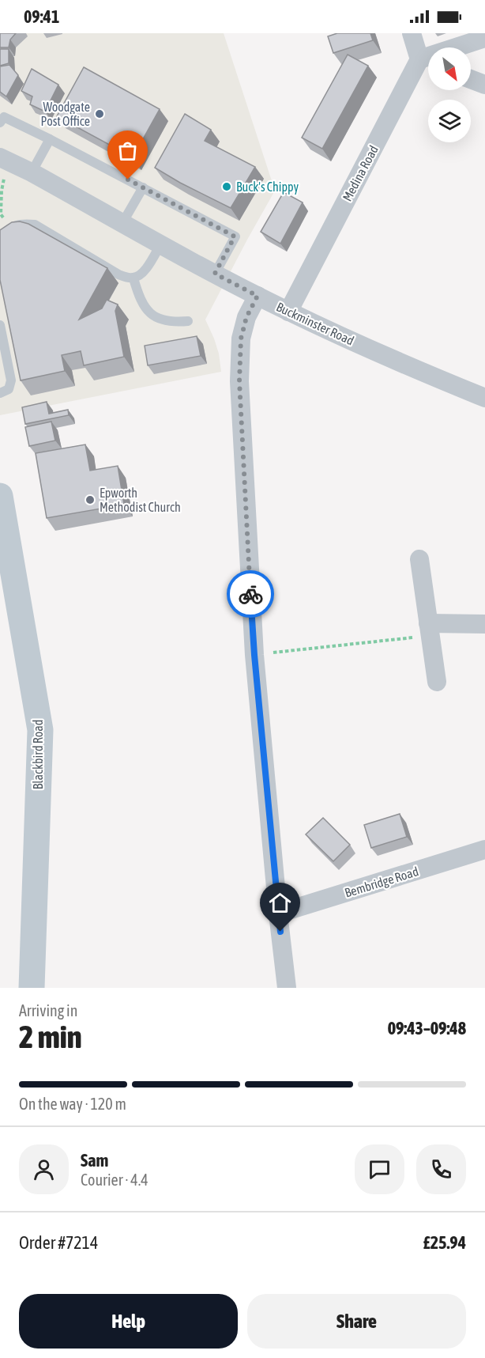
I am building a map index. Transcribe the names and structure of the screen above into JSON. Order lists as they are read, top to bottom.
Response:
{
  "streets": {
    "main road": ["Blackbird Road"],
    "street": ["Medina Road", "Buckminster Road", "Bembridge Road"]
  },
  "crossings": [
    ["Medina Road", "Buckminster Road"]
  ],
  "places": ["Woodgate Post Office", "Buck's Chippy", "Epworth Methodist Church"],
  "north": "bottom right",
  "page": {
    "status": "09:41",
    "heading": ["2 min", "Arriving in", "09:43–09:48"],
    "panel": [
      "Sam",
      "Courier · 4.4",
      "Order #7214",
      "£25.94"
    ],
    "bar": "On the way · 120 m",
    "buttons": ["Help", "Share"]
  }
}
